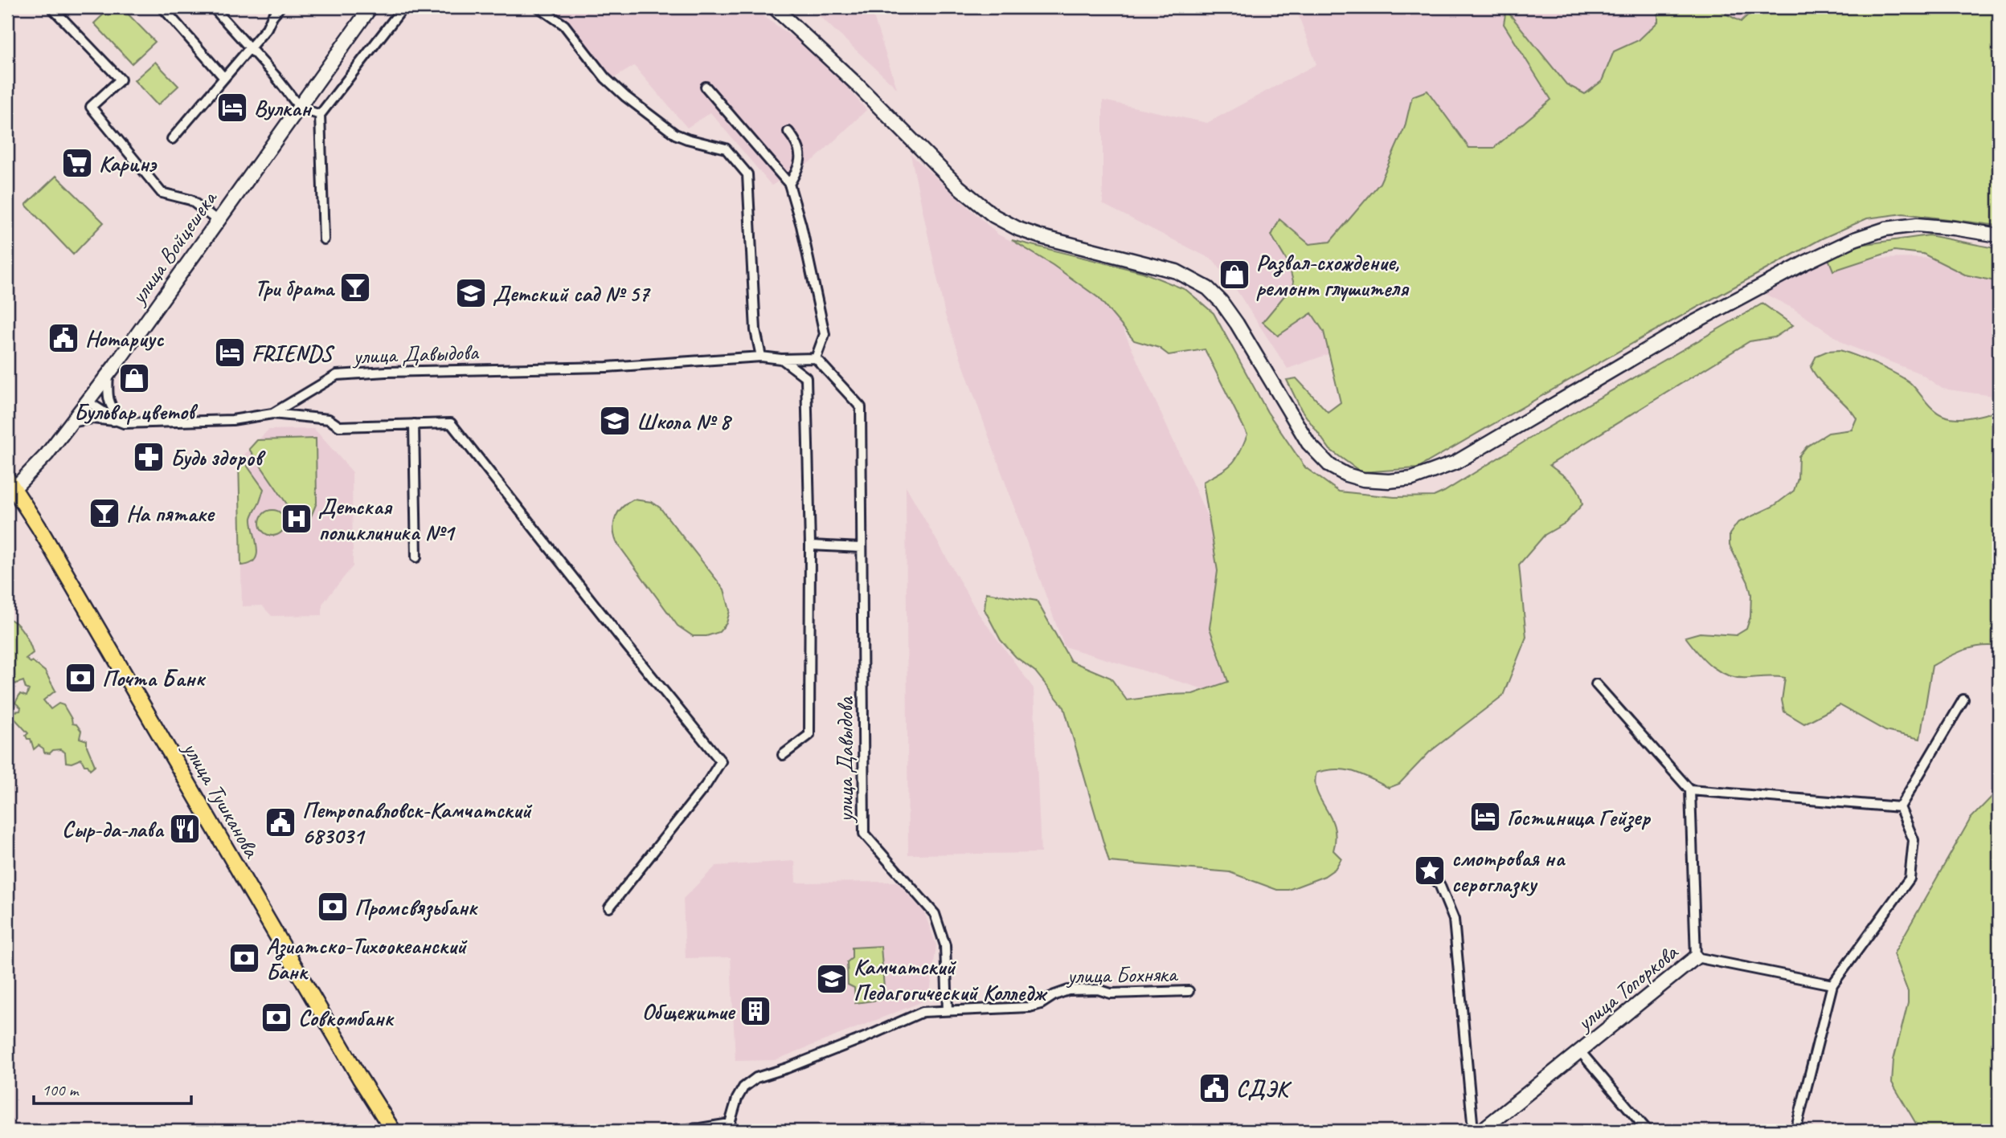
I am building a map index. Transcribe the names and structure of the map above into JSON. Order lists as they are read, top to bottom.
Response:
{
  "streets": {
    "main road": ["улица Войцешека", "улица Тушканова", "улица Топоркова"],
    "street": ["улица Давыдова", "улица Бохняка"]
  },
  "crossings": [
    ["улица Войцешека", "улица Давыдова"],
    ["улица Войцешека", "улица Тушканова"],
    ["улица Давыдова", "улица Бохняка"]
  ],
  "places": {
    "hotel": ["Вулкан", "FRIENDS", "Гостиница Гейзер"],
    "supermarket": ["Каринэ"],
    "shop": ["Развал-схождение, ремонт глушителя", "Бульвар цветов"],
    "bar": ["Три брата", "На пятаке"],
    "school or university": ["Детский сад № 57", "Школа № 8", "Камчатский Педагогический Колледж"],
    "public building": ["Нотариус", "Петропавловск-Камчатский 683031", "СДЭК"],
    "pharmacy": ["Будь здоров"],
    "hospital": ["Детская поликлиника №1"],
    "bank": [
      "Почта Банк",
      "Промсвязьбанк",
      "Азиатско-Тихоокеанский Банк",
      "Совкомбанк"
    ],
    "restaurant": ["Сыр-да-лава"],
    "place": ["смотровая на сероглазку"],
    "building": ["Общежитие"]
  },
  "scale_bar": "100 m"
}
